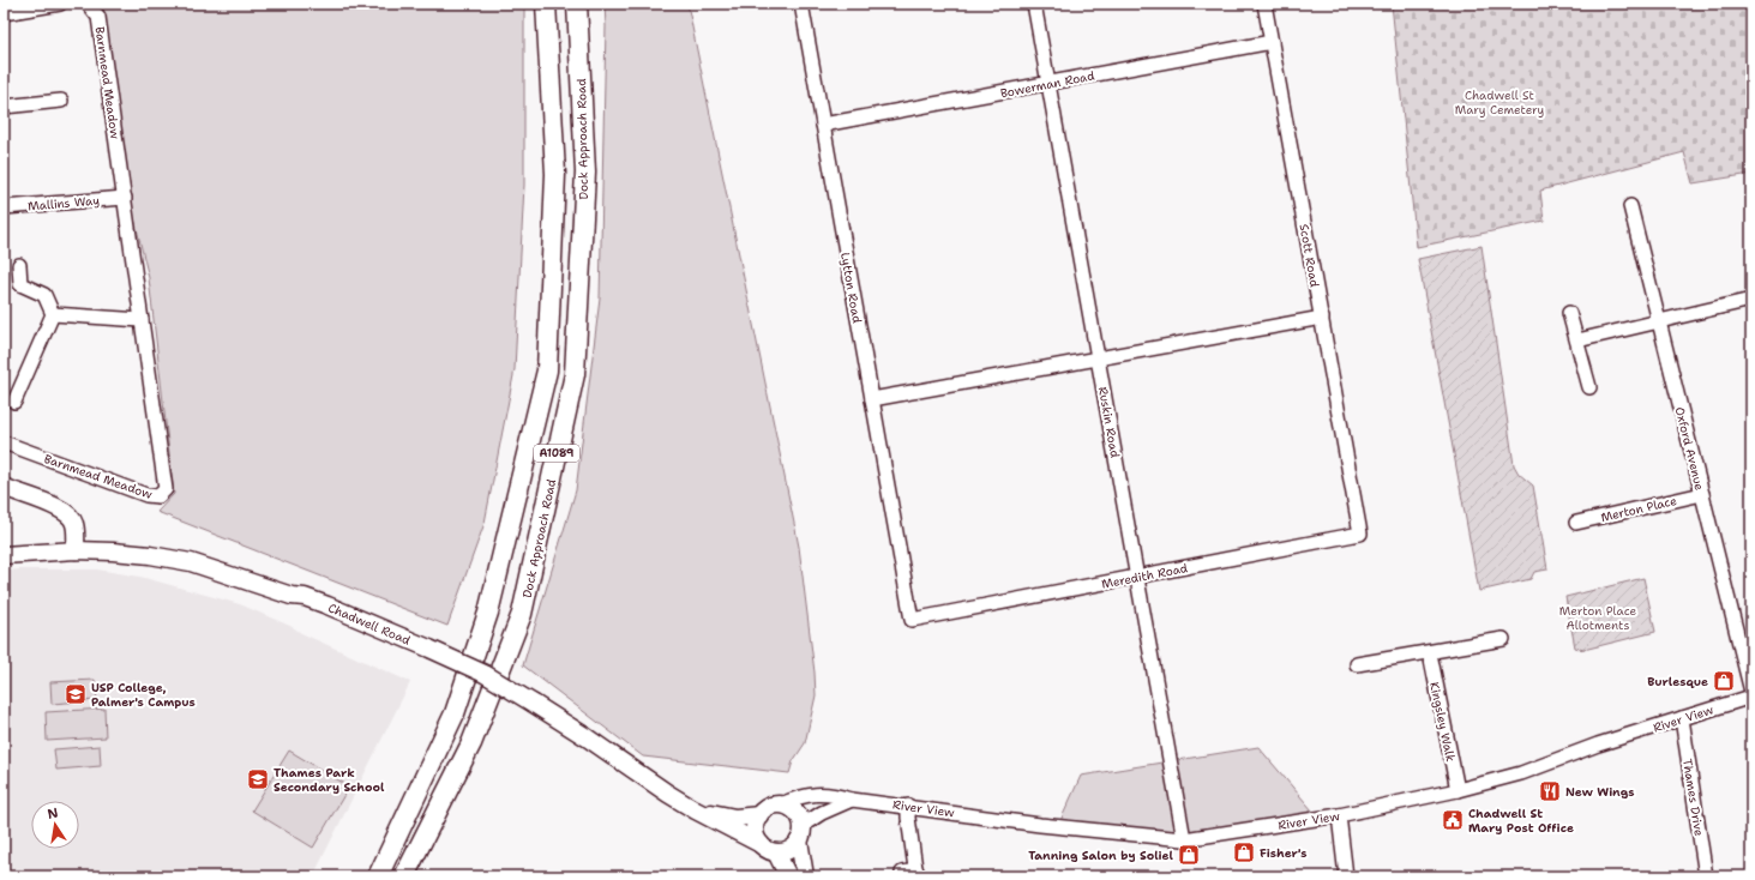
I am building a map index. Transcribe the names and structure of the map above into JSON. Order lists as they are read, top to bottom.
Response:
{
  "streets": {
    "highway": ["Dock Approach Road", "A1089"],
    "main road": ["Chadwell Road"],
    "street": [
      "Barnmead Meadow",
      "Bowerman Road",
      "Mallins Way",
      "Scott Road",
      "Lytton Road",
      "Ruskin Road",
      "Oxford Avenue",
      "Merton Place",
      "Meredith Road",
      "River View",
      "Kingsley Walk",
      "Thames Drive"
    ]
  },
  "crossings": [
    ["Barnmead Meadow", "Mallins Way"],
    ["Bowerman Road", "Scott Road"],
    ["Bowerman Road", "Lytton Road"],
    ["Bowerman Road", "Ruskin Road"],
    ["Scott Road", "Meredith Road"],
    ["Lytton Road", "Meredith Road"],
    ["Ruskin Road", "Meredith Road"],
    ["Ruskin Road", "River View"],
    ["Oxford Avenue", "Merton Place"],
    ["Chadwell Road", "River View"],
    ["River View", "Kingsley Walk"],
    ["River View", "Thames Drive"]
  ],
  "parks": ["Chadwell St Mary Cemetery", "Merton Place Allotments"],
  "places": {
    "shop": ["Burlesque", "Fisher's", "Tanning Salon by Soliel"],
    "school or university": ["USP College, Palmer's Campus", "Thames Park Secondary School"],
    "restaurant": ["New Wings"],
    "public building": ["Chadwell St Mary Post Office"]
  },
  "north": "top"
}
